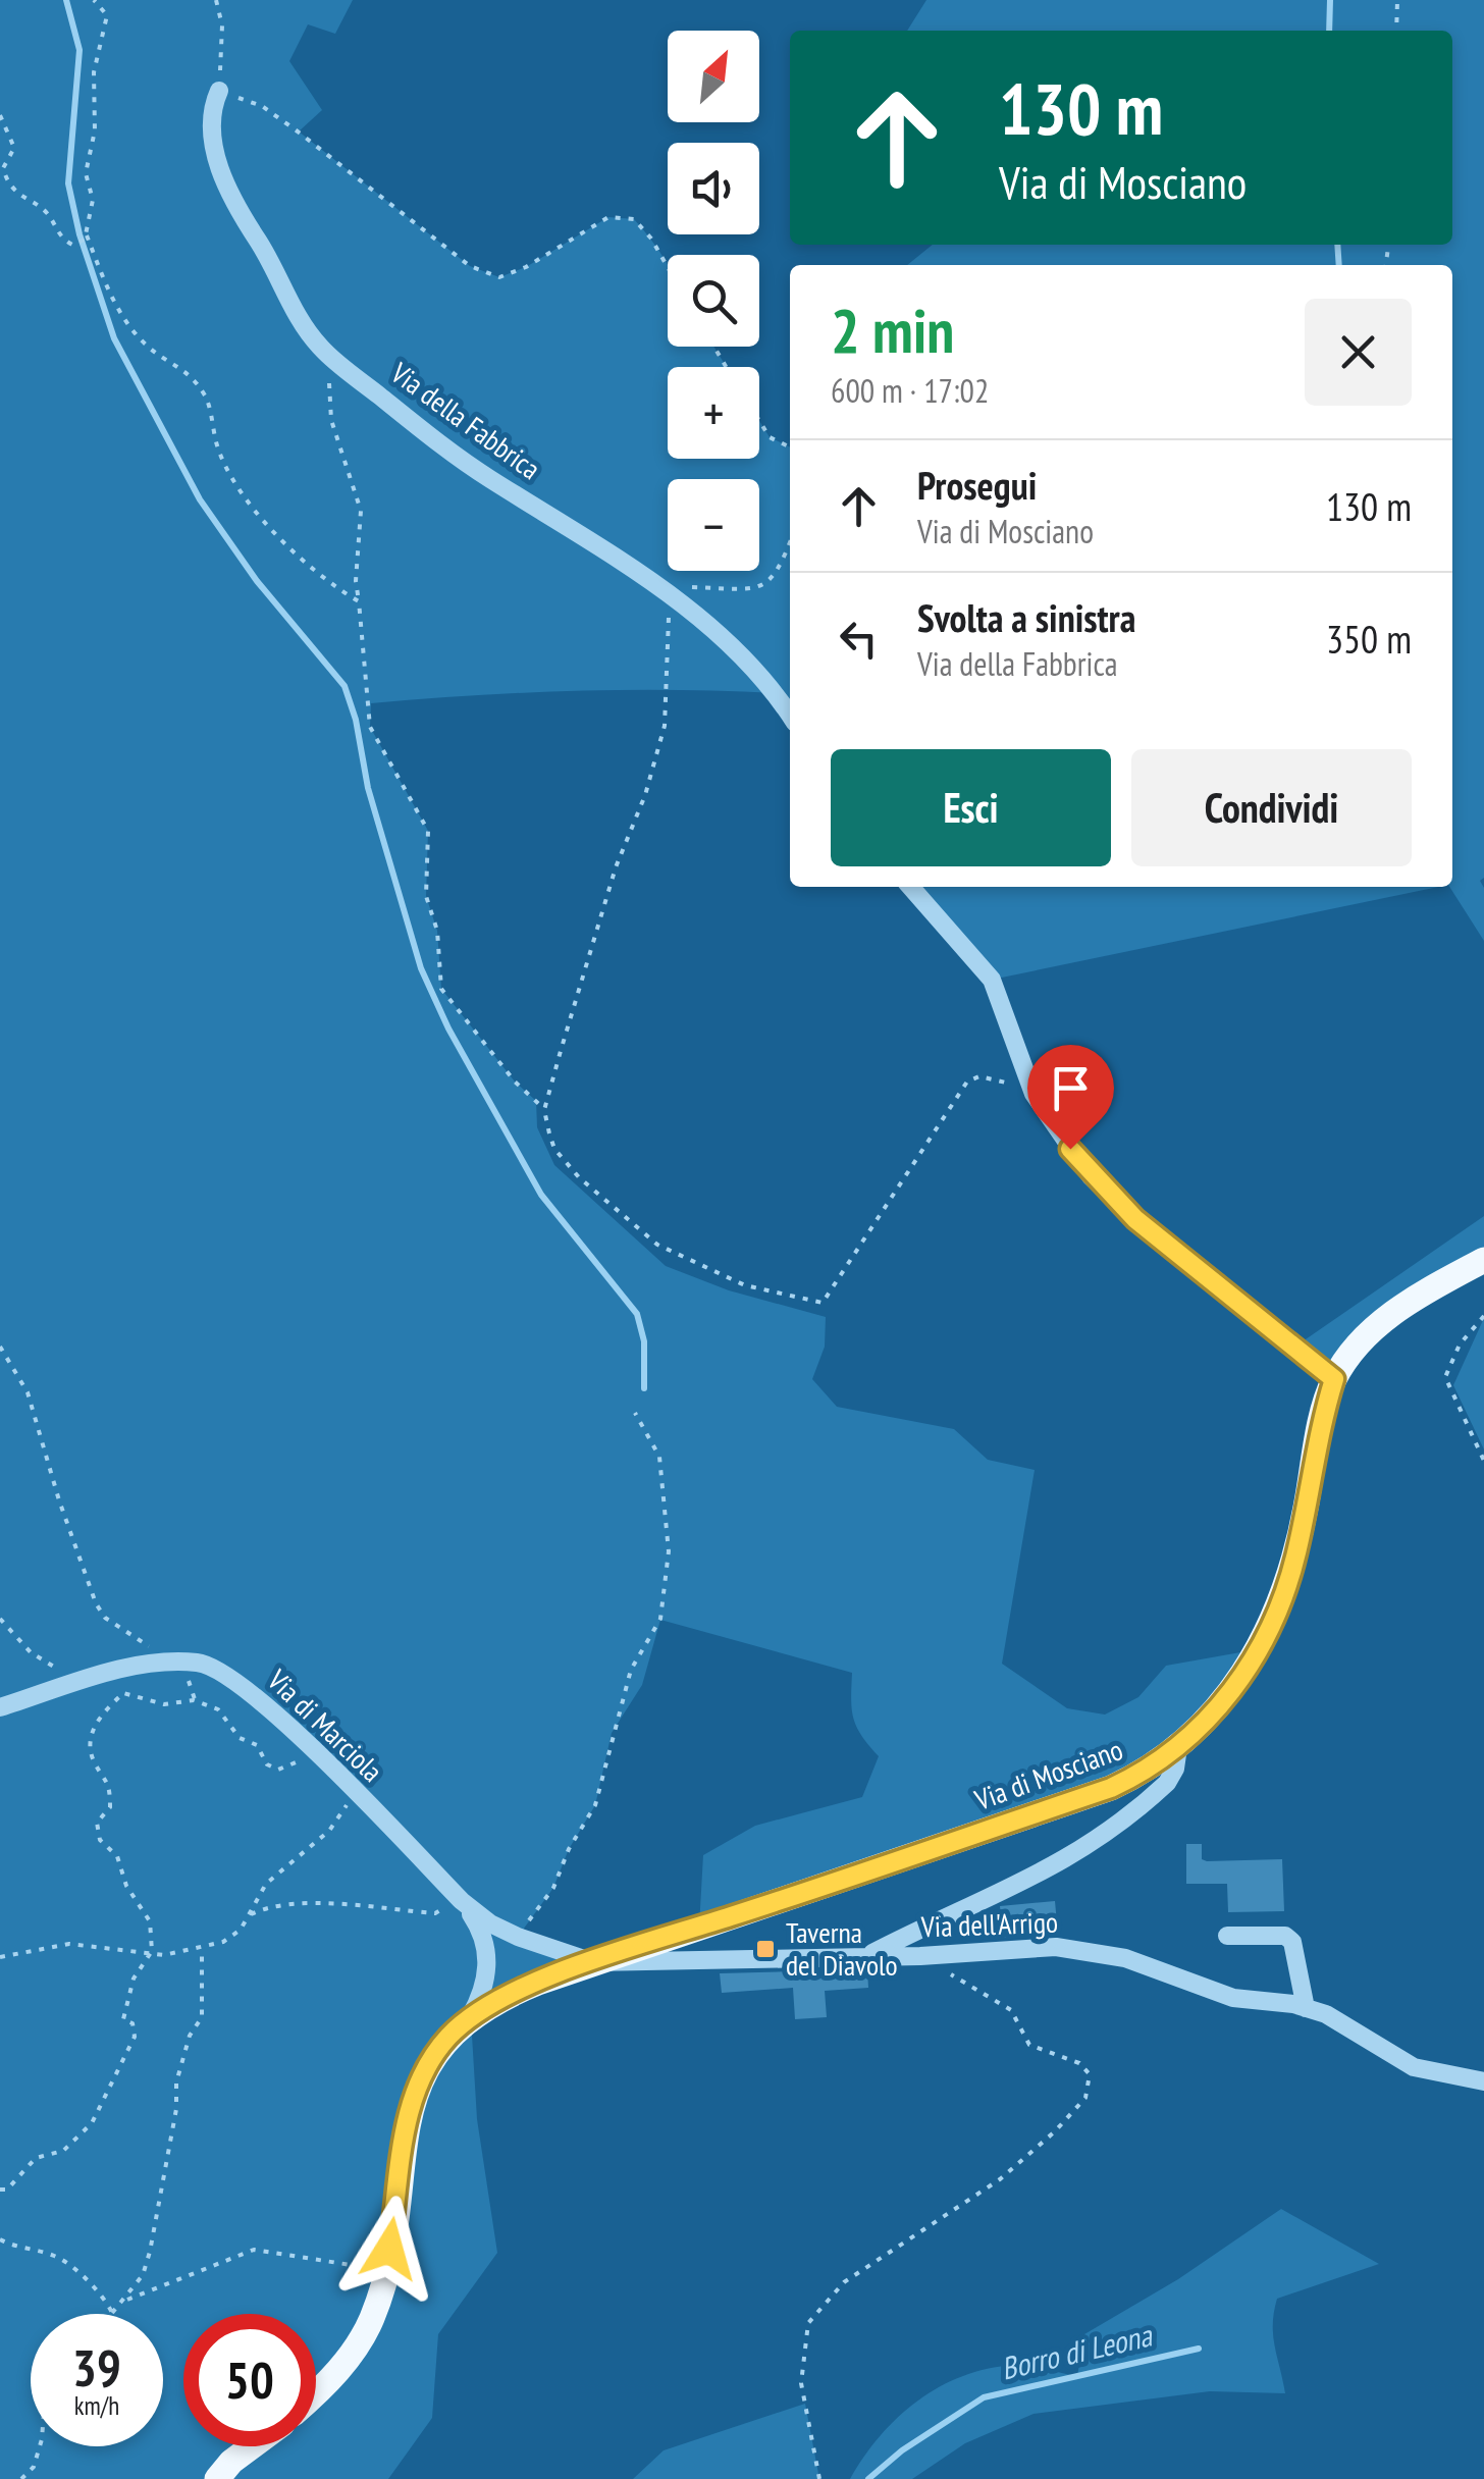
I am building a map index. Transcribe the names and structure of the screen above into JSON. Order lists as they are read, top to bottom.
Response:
{
  "streets": {
    "main road": ["Via di Mosciano"],
    "street": ["Via della Fabbrica", "Via di Marciola", "Via dell'Arrigo"]
  },
  "crossings": [
    ["Via di Marciola", "Via di Mosciano"],
    ["Via di Marciola", "Via dell'Arrigo"],
    ["Via di Mosciano", "Via dell'Arrigo"]
  ],
  "water": ["Borro di Leona"],
  "places": {
    "transit": ["Taverna del Diavolo"]
  },
  "north": "top right",
  "page": {
    "map_buttons": ["+", "−"],
    "turn": ["130 m", "Via di Mosciano"],
    "heading": ["2 min", "600 m · 17:02"],
    "list": [
      {
        "name": "Prosegui",
        "note": "Via di Mosciano",
        "value": "130 m"
      },
      {
        "name": "Svolta a sinistra",
        "note": "Via della Fabbrica",
        "value": "350 m"
      }
    ],
    "buttons": ["Esci", "Condividi"],
    "speed": "39 km/h",
    "limit": "50"
  }
}
